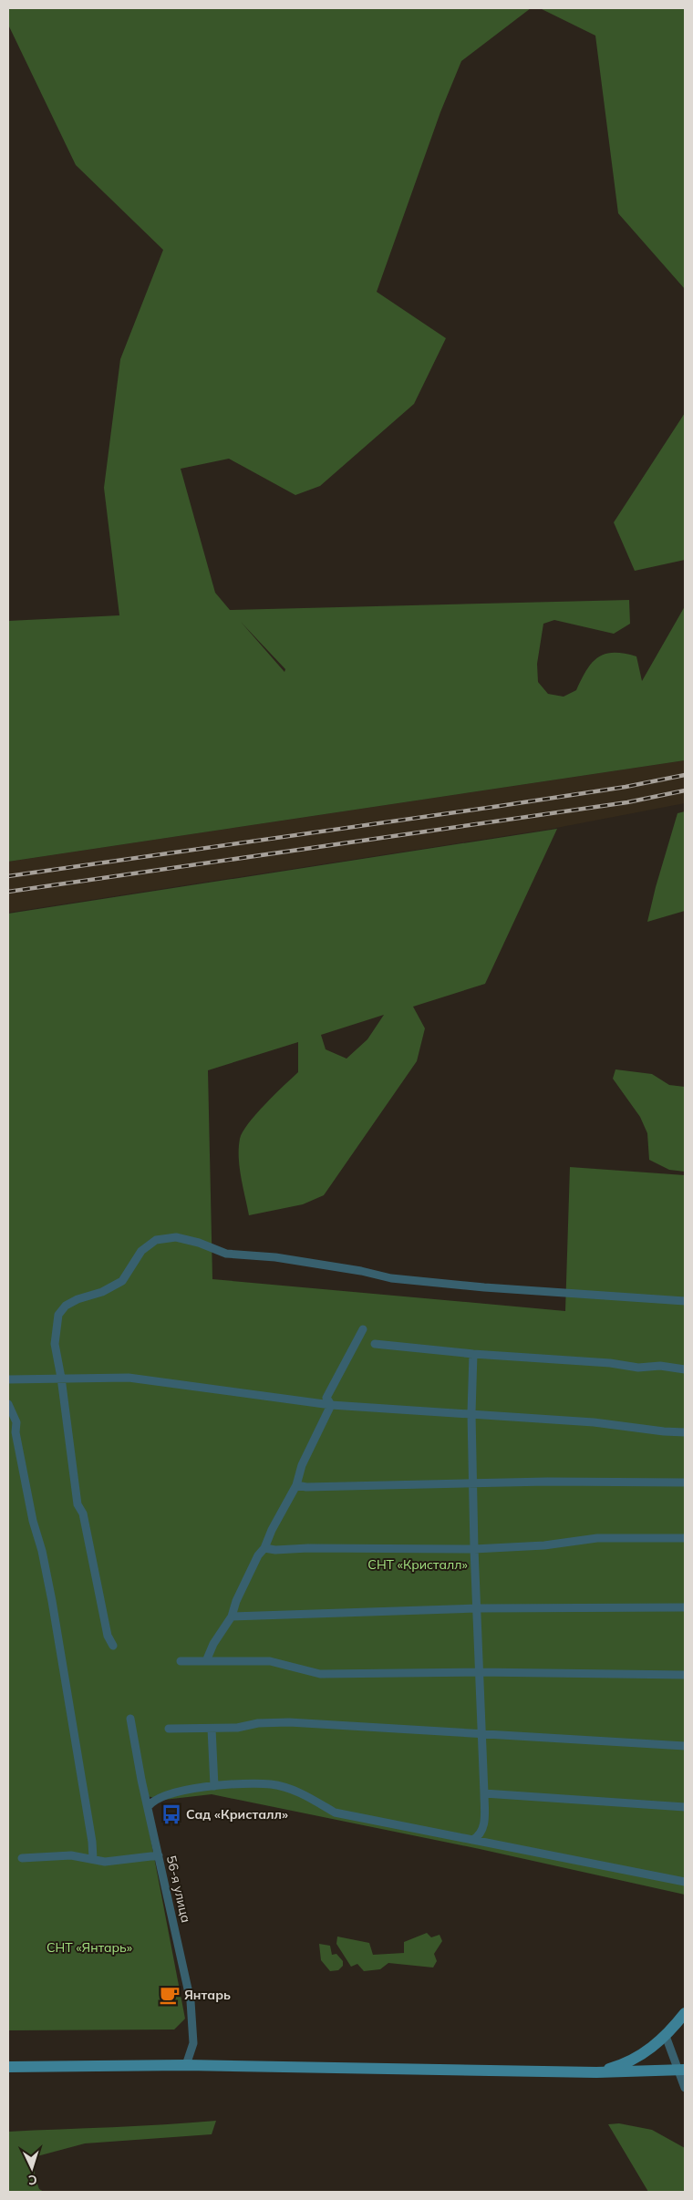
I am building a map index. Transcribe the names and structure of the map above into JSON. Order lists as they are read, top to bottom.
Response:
{
  "streets": {
    "street": ["56-я улица"]
  },
  "parks": ["СНТ «Кристалл»", "СНТ «Янтарь»"],
  "places": {
    "bus stop": ["Сад «Кристалл»"],
    "cafe": ["Янтарь"]
  },
  "north": "bottom"
}
